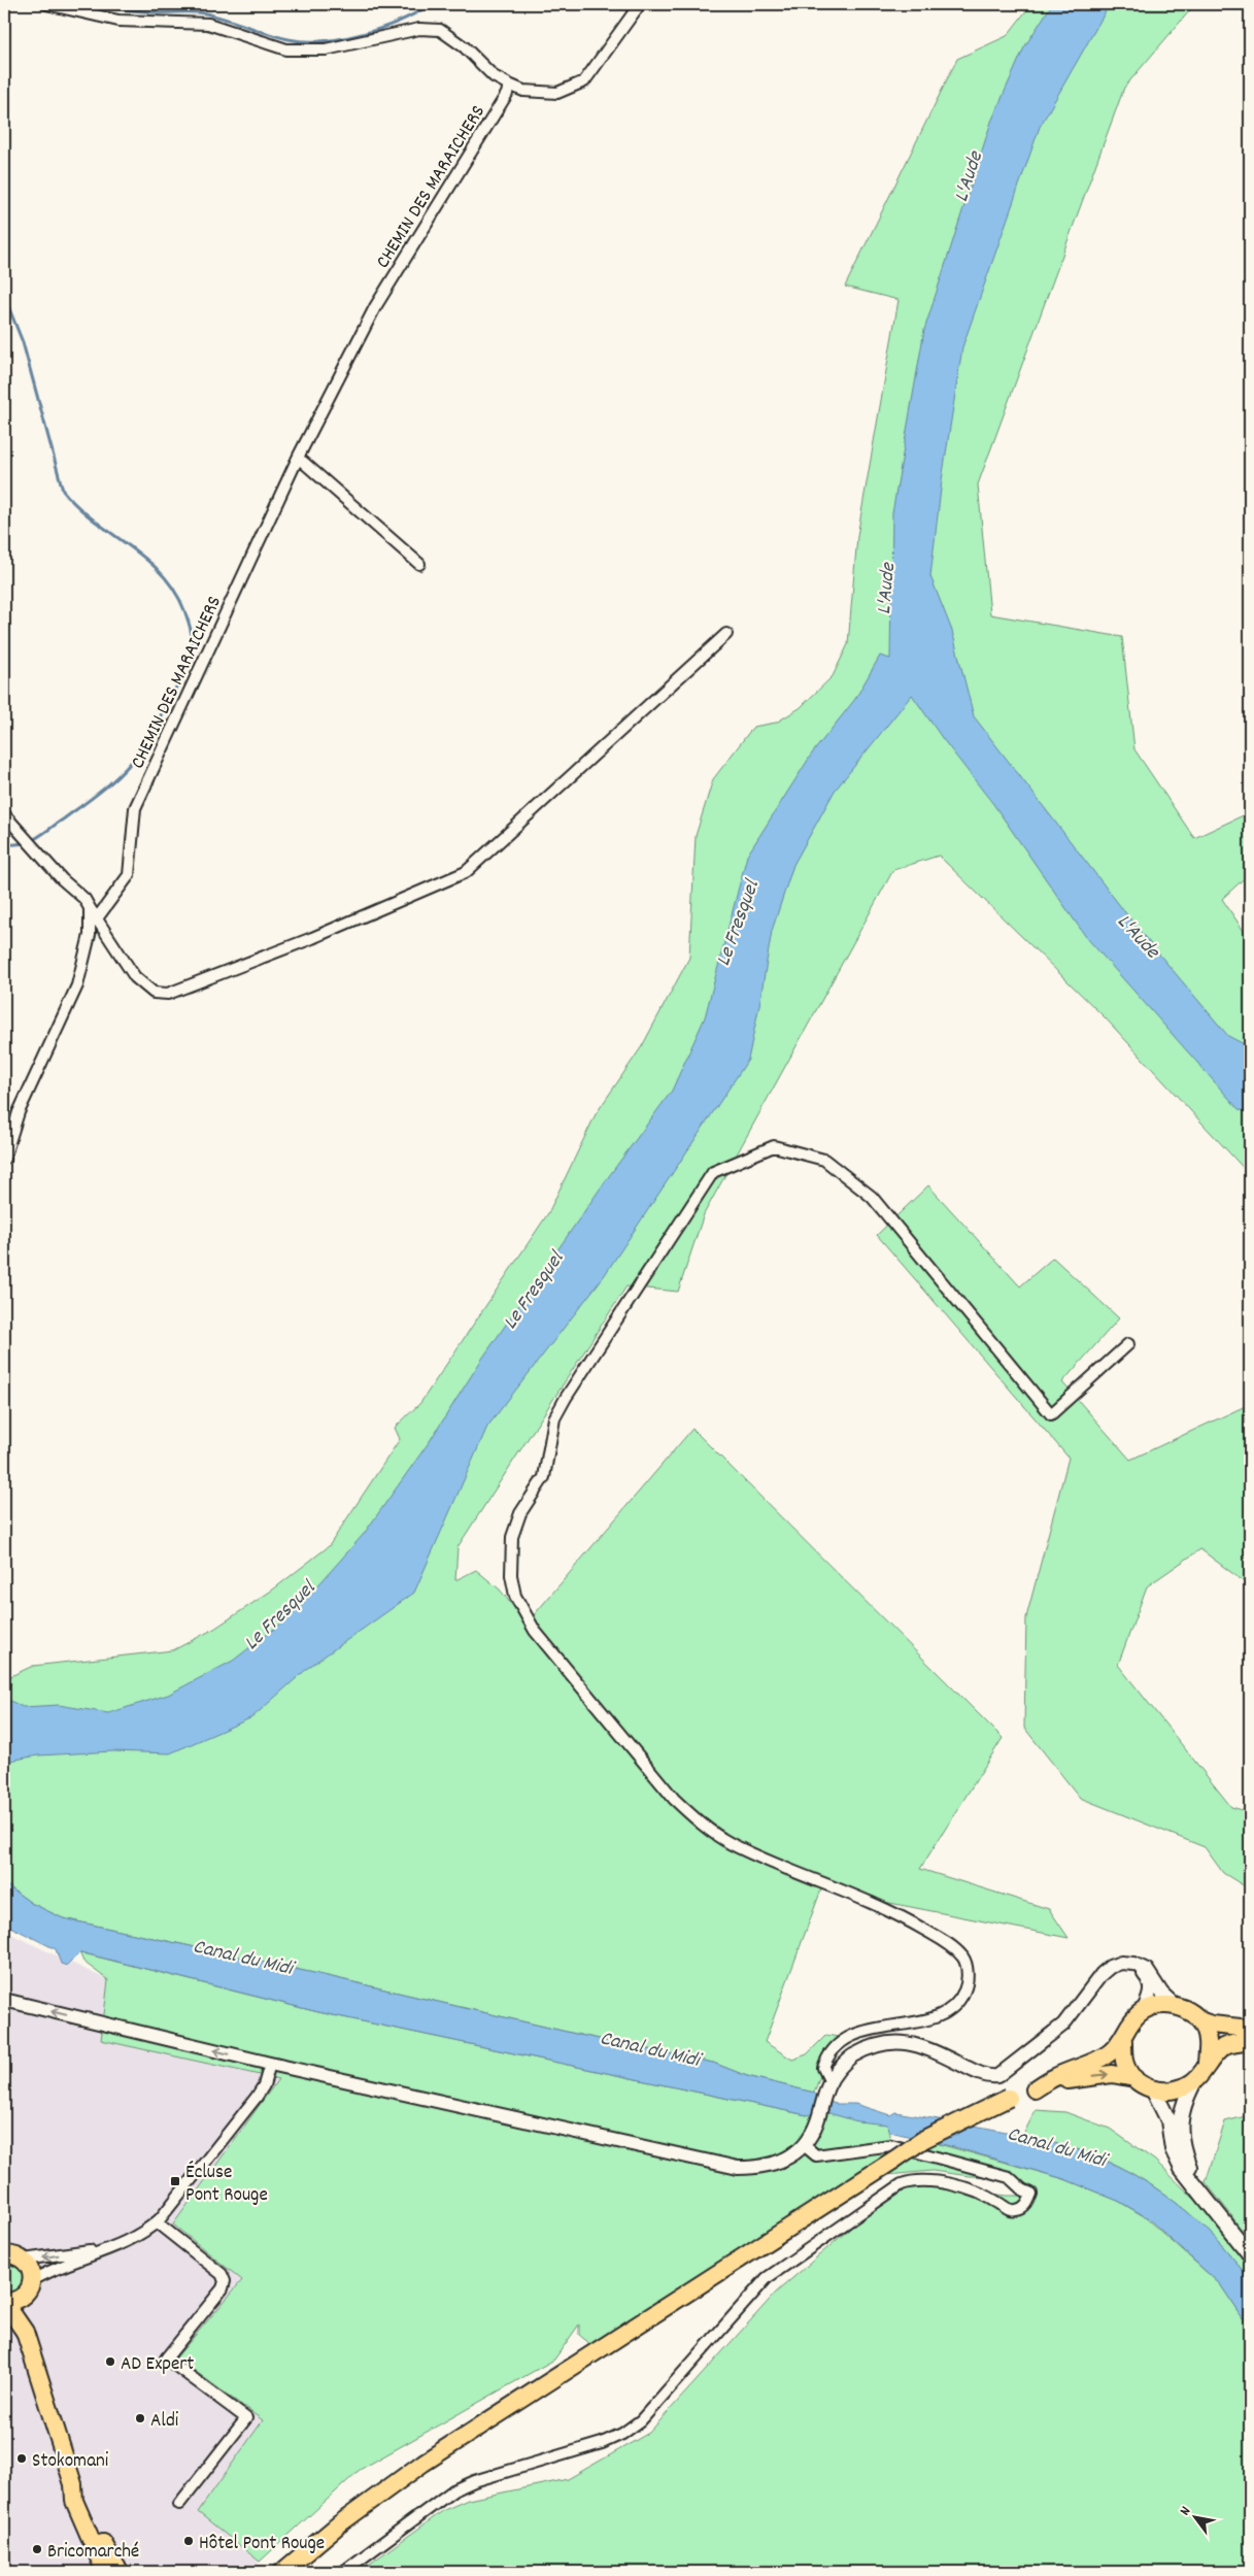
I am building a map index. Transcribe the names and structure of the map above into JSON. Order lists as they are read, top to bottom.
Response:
{
  "streets": {
    "street": ["CHEMIN DES MARAICHERS"]
  },
  "water": ["L'Aude", "Le Fresquel", "Canal du Midi"],
  "places": {
    "transit": ["Écluse Pont Rouge"],
    "other": [
      "AD Expert",
      "Aldi",
      "Stokomani",
      "Hôtel Pont Rouge",
      "Bricomarché"
    ]
  },
  "north": "top left"
}
